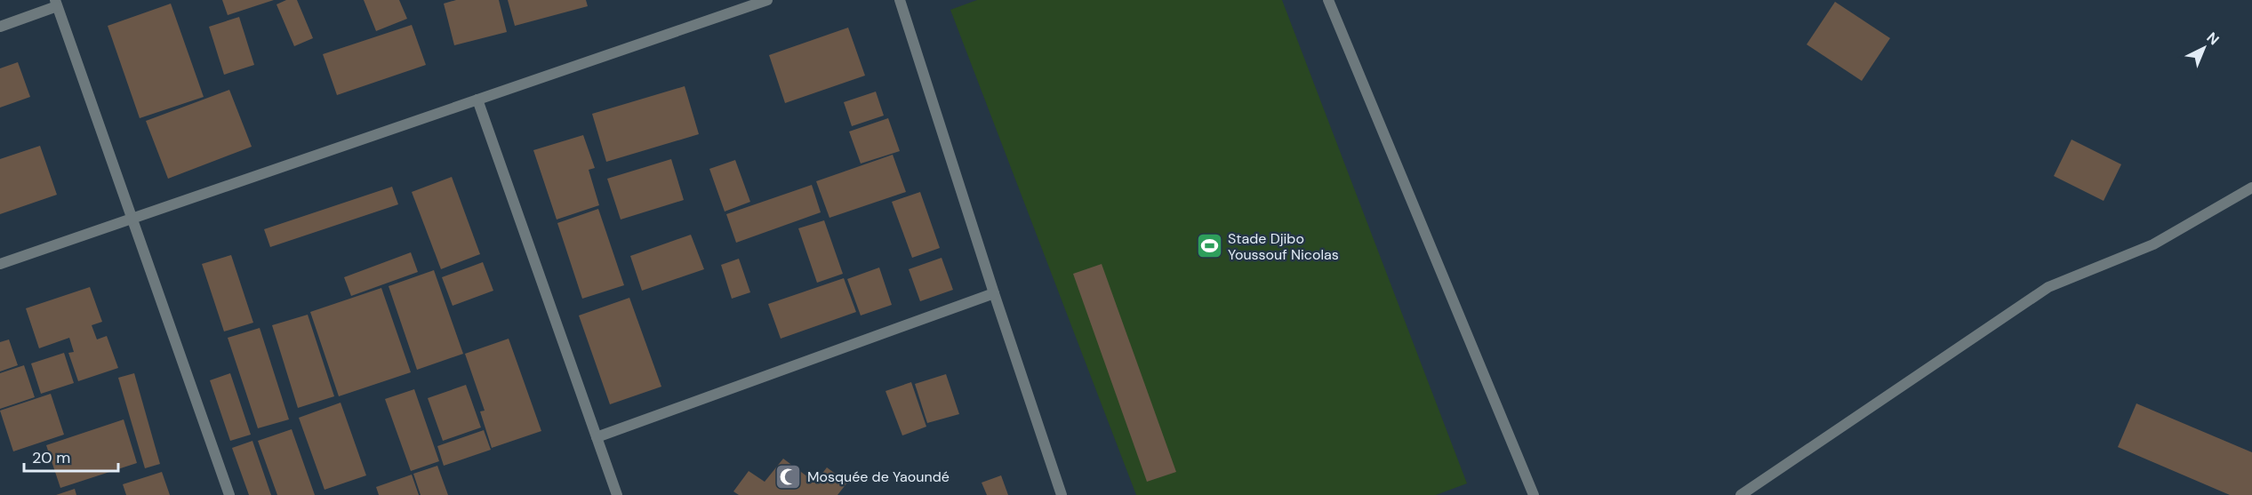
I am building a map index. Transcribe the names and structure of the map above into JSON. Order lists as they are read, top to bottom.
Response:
{
  "places": {
    "sports": ["Stade Djibo Youssouf Nicolas"],
    "mosque": ["Mosquée de Yaoundé"]
  },
  "scale_bar": "20 m",
  "north": "top right"
}
